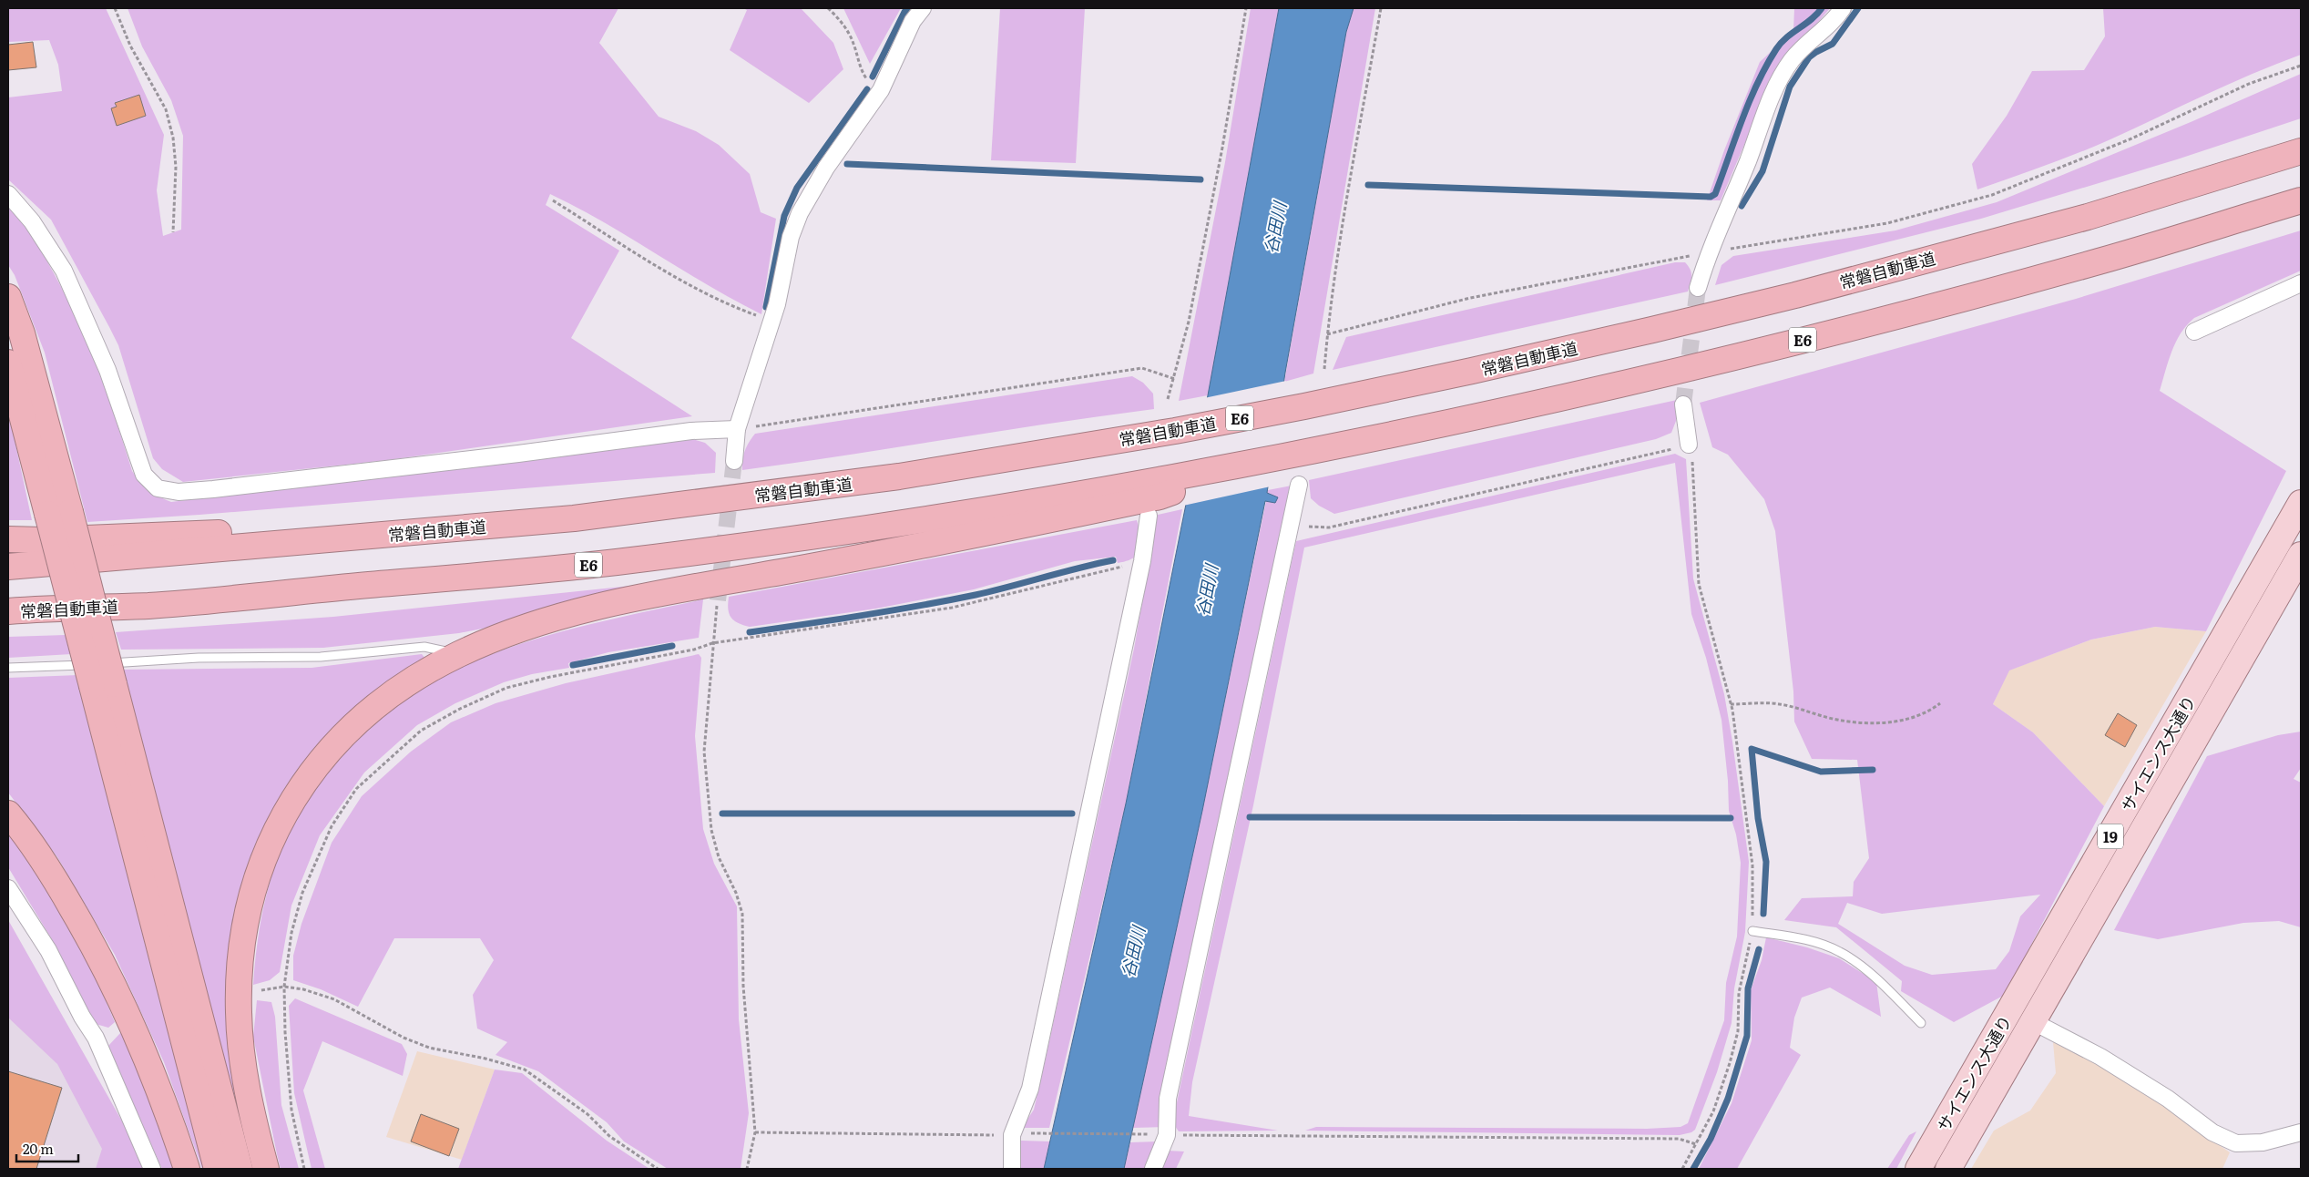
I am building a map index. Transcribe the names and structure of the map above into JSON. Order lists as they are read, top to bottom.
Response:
{
  "streets": {
    "highway": ["常磐自動車道", "E6"],
    "main road": ["サイエンス大通り", "19"]
  },
  "crossings": [
    ["常磐自動車道", "E6"]
  ],
  "water": ["谷田川"],
  "scale_bar": "20 m"
}
